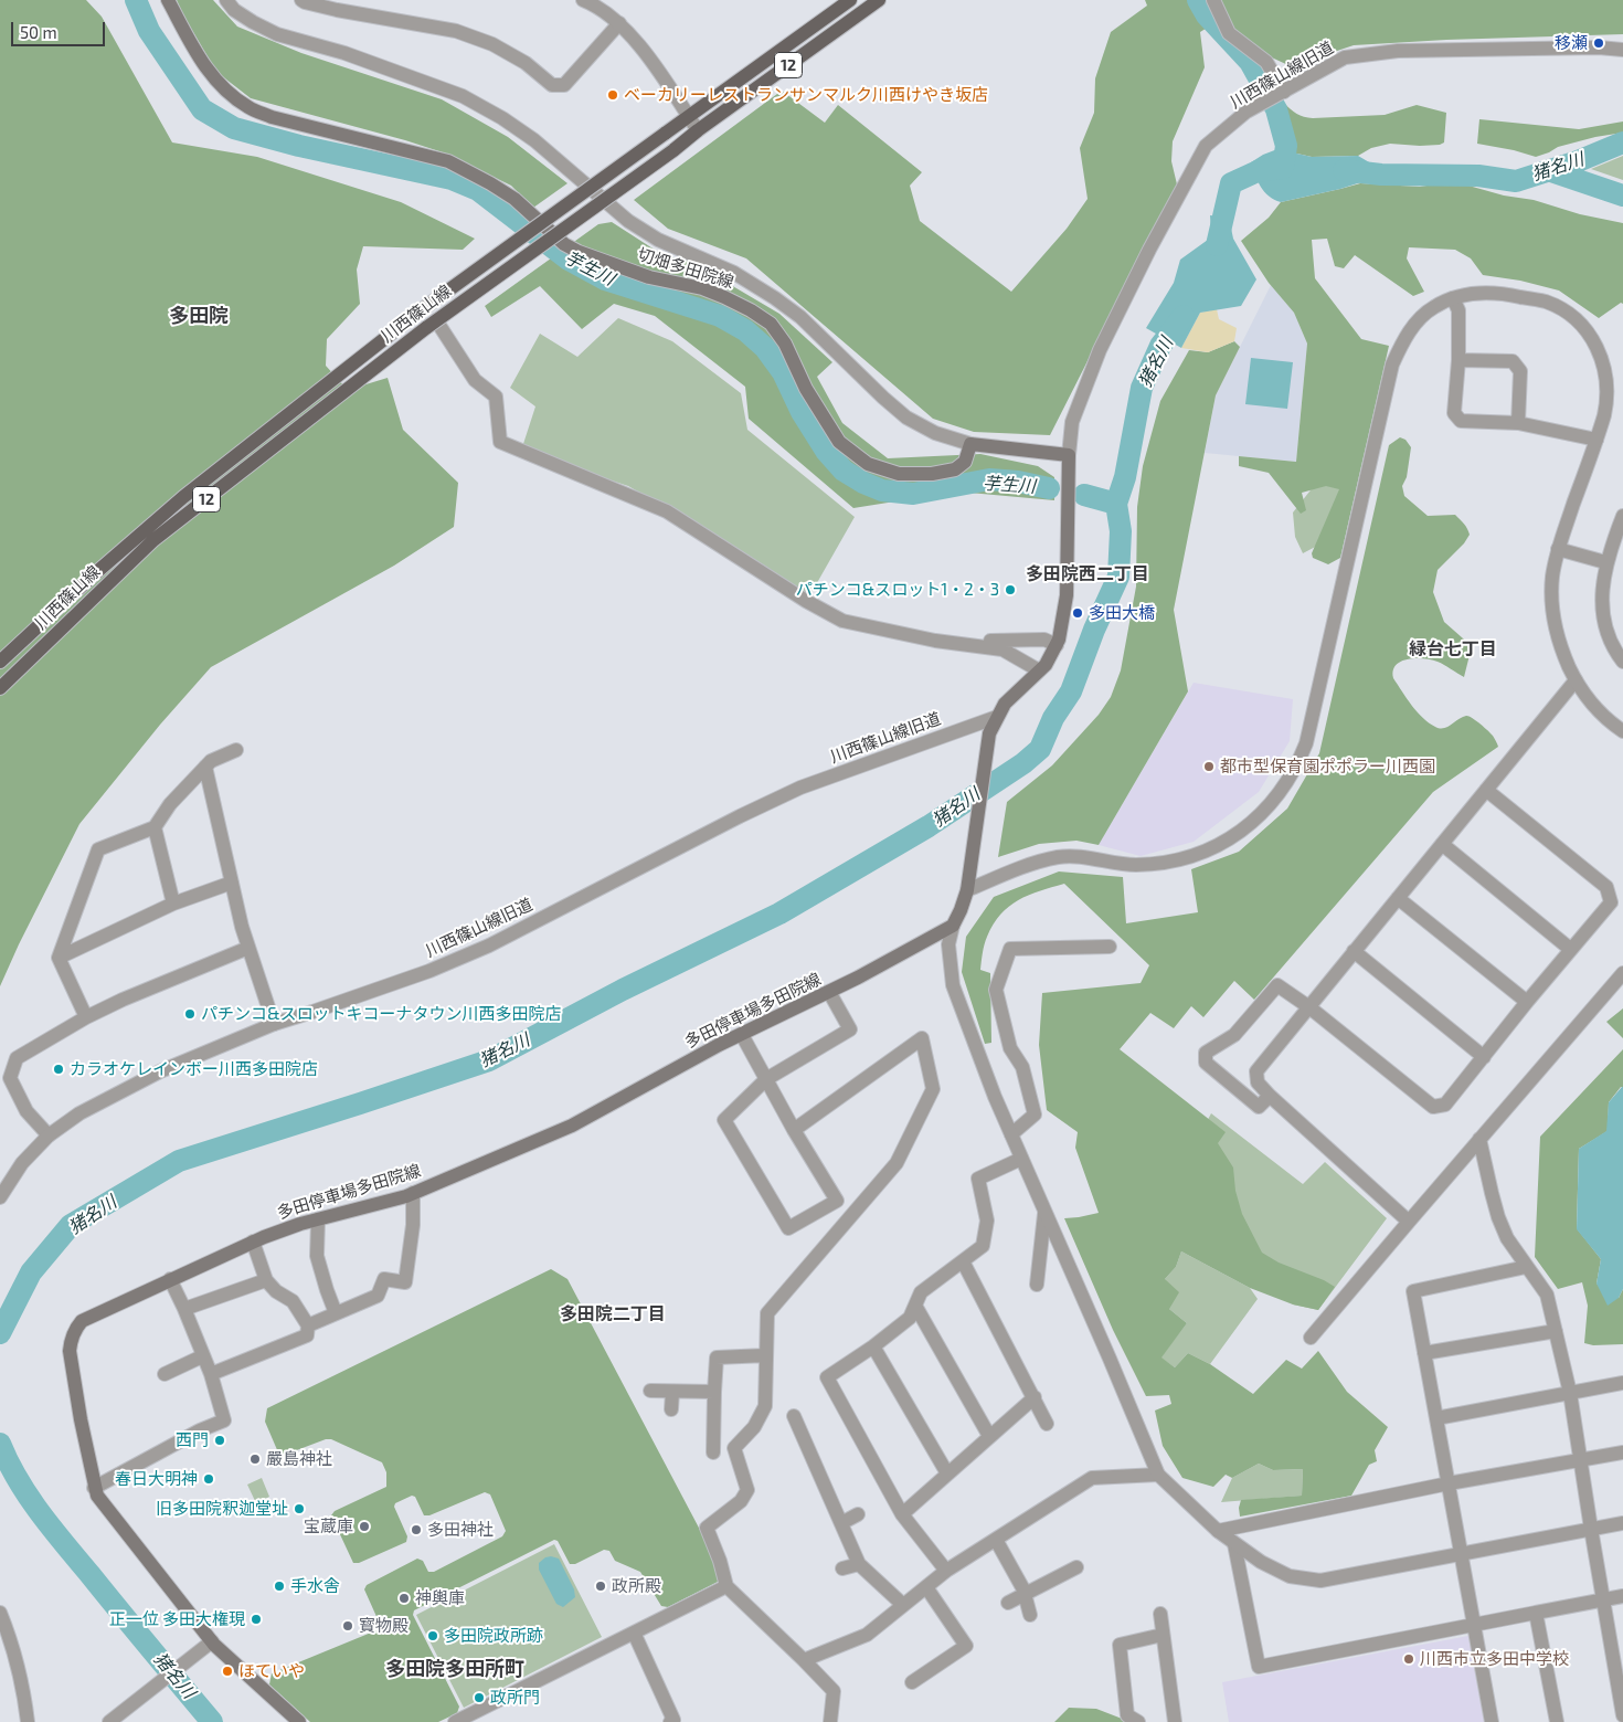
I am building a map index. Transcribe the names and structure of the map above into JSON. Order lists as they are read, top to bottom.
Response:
{
  "streets": {
    "main road": [
      "12",
      "切畑多田院線",
      "川西篠山線",
      "多田停車場多田院線"
    ],
    "street": ["川西篠山線旧道"]
  },
  "districts": [
    "多田院",
    "多田院西二丁目",
    "緑台七丁目",
    "多田院二丁目",
    "多田院多田所町"
  ],
  "water": ["猪名川", "芋生川"],
  "places": [
    "移瀬",
    "ベーカリーレストランサンマルク川西けやき坂店",
    "パチンコ&スロット1・2・3",
    "多田大橋",
    "都市型保育園ポポラー川西園",
    "パチンコ&スロットキコーナタウン川西多田院店",
    "カラオケレインボー川西多田院店",
    "西門",
    "嚴島神社",
    "春日大明神",
    "旧多田院釈迦堂址",
    "宝蔵庫",
    "多田神社",
    "手水舎",
    "政所殿",
    "神輿庫",
    "正一位 多田大権現",
    "寳物殿",
    "多田院政所跡",
    "川西市立多田中学校",
    "ほていや",
    "政所門"
  ],
  "scale_bar": "50 m"
}
